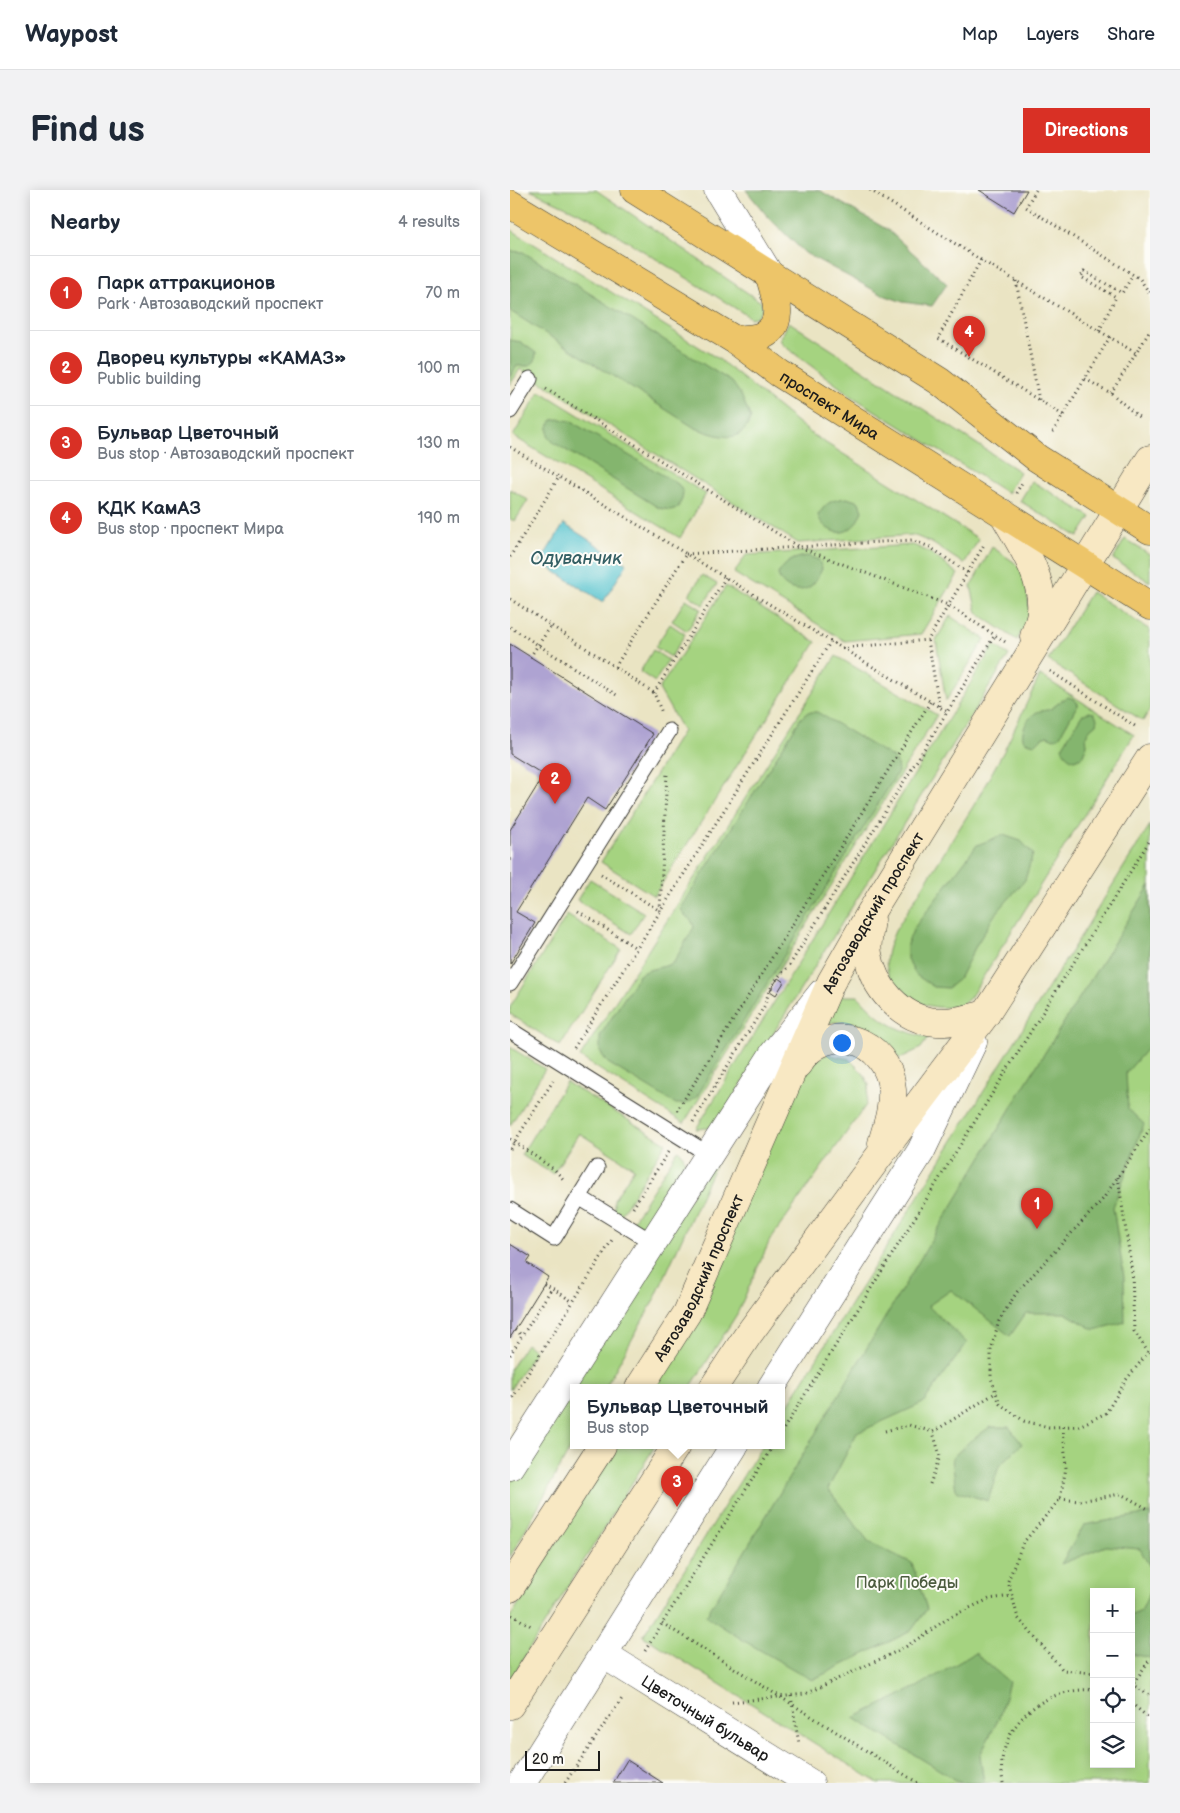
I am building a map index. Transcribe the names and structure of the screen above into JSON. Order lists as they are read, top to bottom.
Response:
{
  "streets": {
    "main road": ["проспект Мира"],
    "street": ["Автозаводский проспект", "Цветочный бульвар"]
  },
  "crossings": [
    ["проспект Мира", "Автозаводский проспект"]
  ],
  "water": ["Одуванчик"],
  "parks": ["Парк Победы"],
  "scale_bar": "20 m",
  "page": {
    "header": "Waypost",
    "nav": ["Map", "Layers", "Share"],
    "buttons": "Directions",
    "title": "Find us",
    "heading": ["Nearby", "4 results"],
    "list": [
      {
        "mark": "1",
        "name": "Парк аттракционов",
        "note": "Park · Автозаводский проспект",
        "value": "70 m"
      },
      {
        "mark": "2",
        "name": "Дворец культуры «КАМАЗ»",
        "note": "Public building",
        "value": "100 m"
      },
      {
        "mark": "3",
        "name": "Бульвар Цветочный",
        "note": "Bus stop · Автозаводский проспект",
        "value": "130 m"
      },
      {
        "mark": "4",
        "name": "КДК КамАЗ",
        "note": "Bus stop · проспект Мира",
        "value": "190 m"
      }
    ],
    "pins": [
      "4",
      "2",
      "1",
      "3"
    ],
    "popup": ["Бульвар Цветочный", "Bus stop"],
    "map_buttons": ["+", "−"],
    "scale": "20 m"
  }
}
